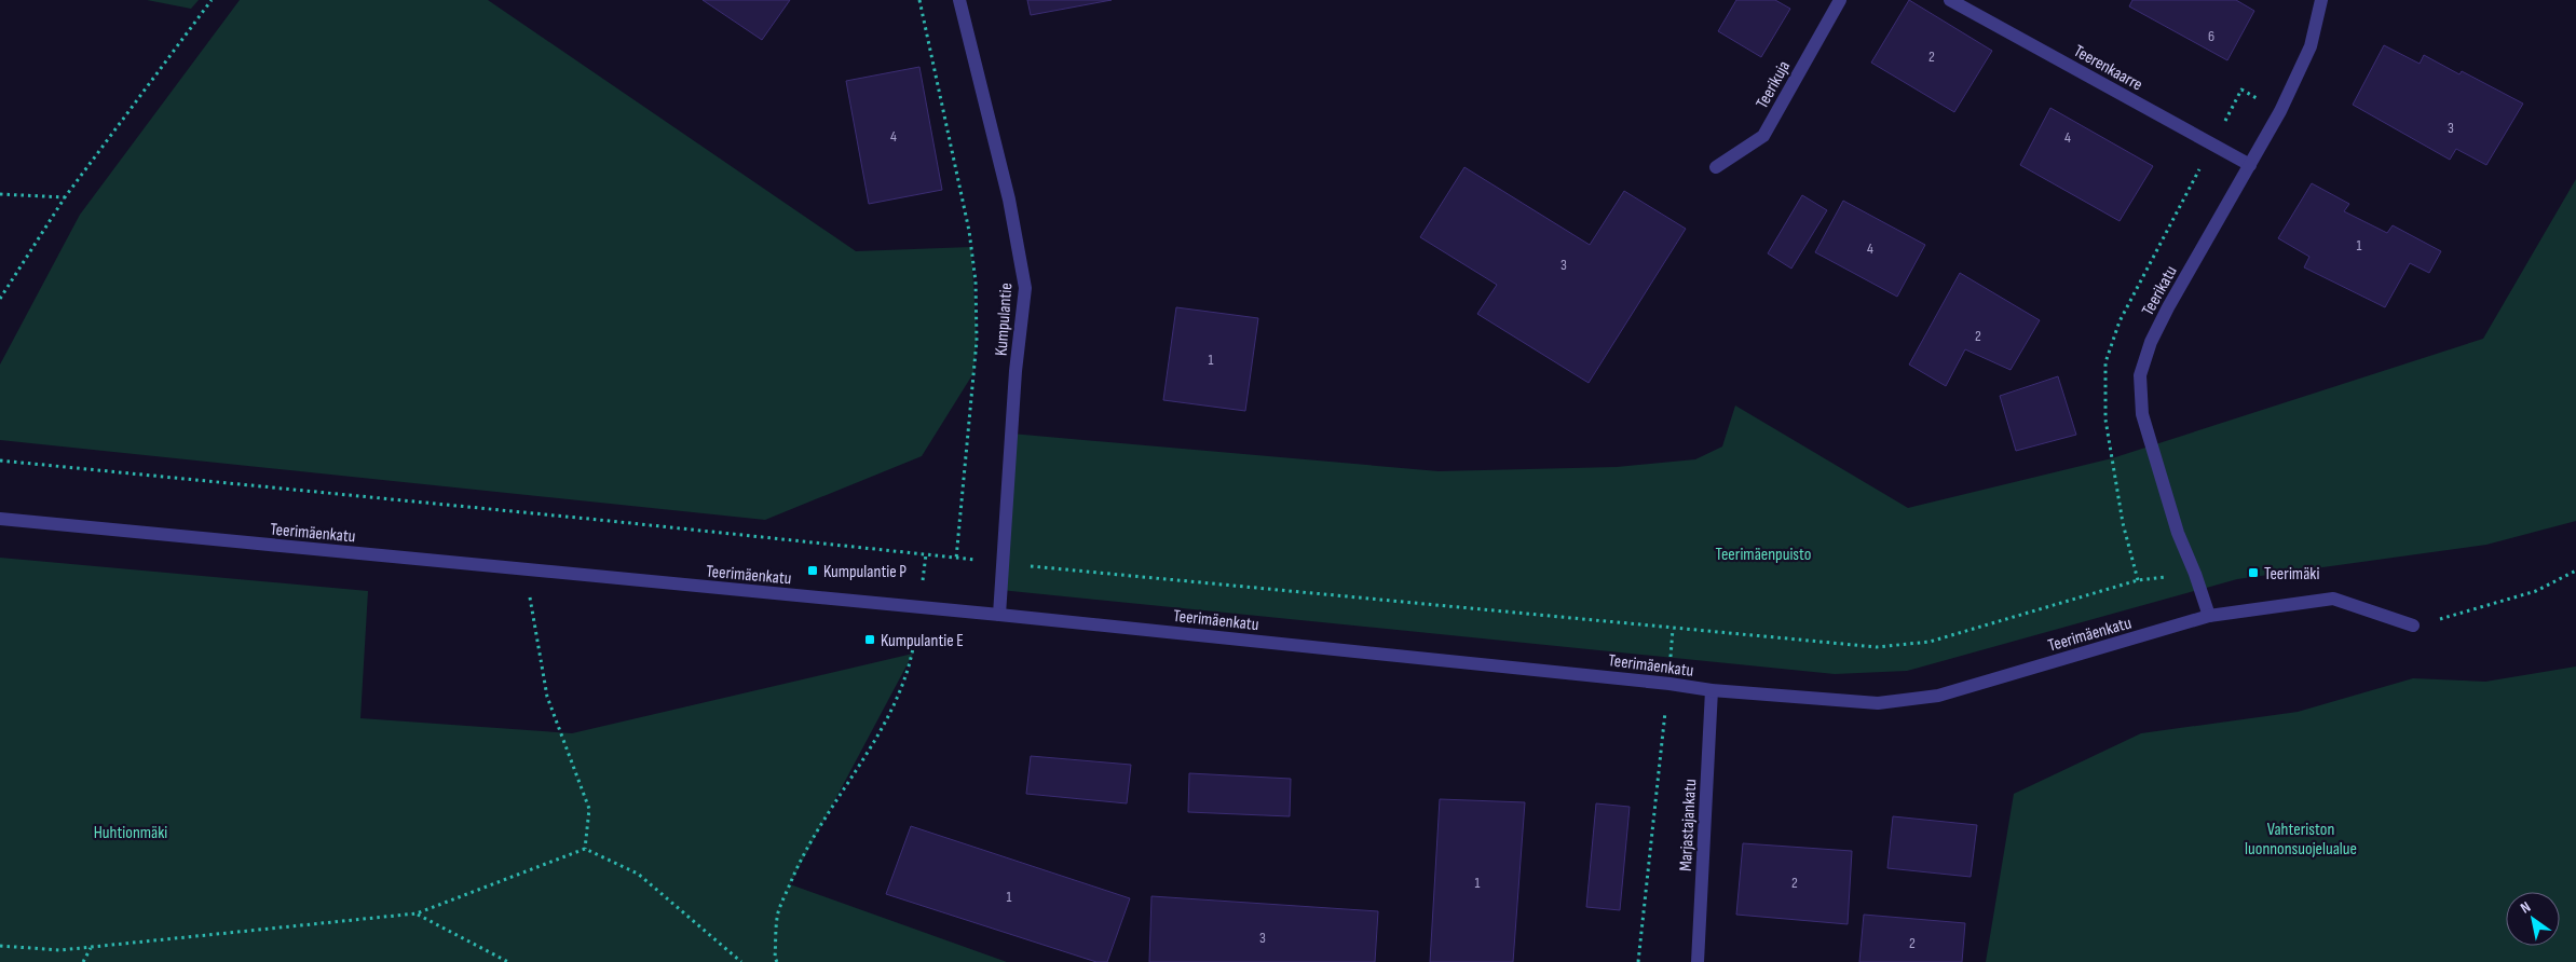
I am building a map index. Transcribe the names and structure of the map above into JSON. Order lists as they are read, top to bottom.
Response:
{
  "streets": {
    "street": [
      "Teerenkaarre",
      "Teerikuja",
      "Teerikatu",
      "Kumpulantie",
      "Teerimäenkatu",
      "Marjastajankatu"
    ]
  },
  "crossings": [
    ["Teerenkaarre", "Teerikatu"],
    ["Teerikatu", "Teerimäenkatu"],
    ["Kumpulantie", "Teerimäenkatu"],
    ["Teerimäenkatu", "Marjastajankatu"]
  ],
  "parks": ["Teerimäenpuisto", "Vahteriston luonnonsuojelualue", "Huhtionmäki"],
  "places": {
    "transit": ["Kumpulantie P", "Teerimäki", "Kumpulantie E"]
  },
  "house_numbers": [
    "6",
    "2",
    "3",
    "4",
    "4",
    "1",
    "4",
    "3",
    "2",
    "1",
    "1",
    "2",
    "1",
    "3",
    "2"
  ],
  "north": "top left"
}
